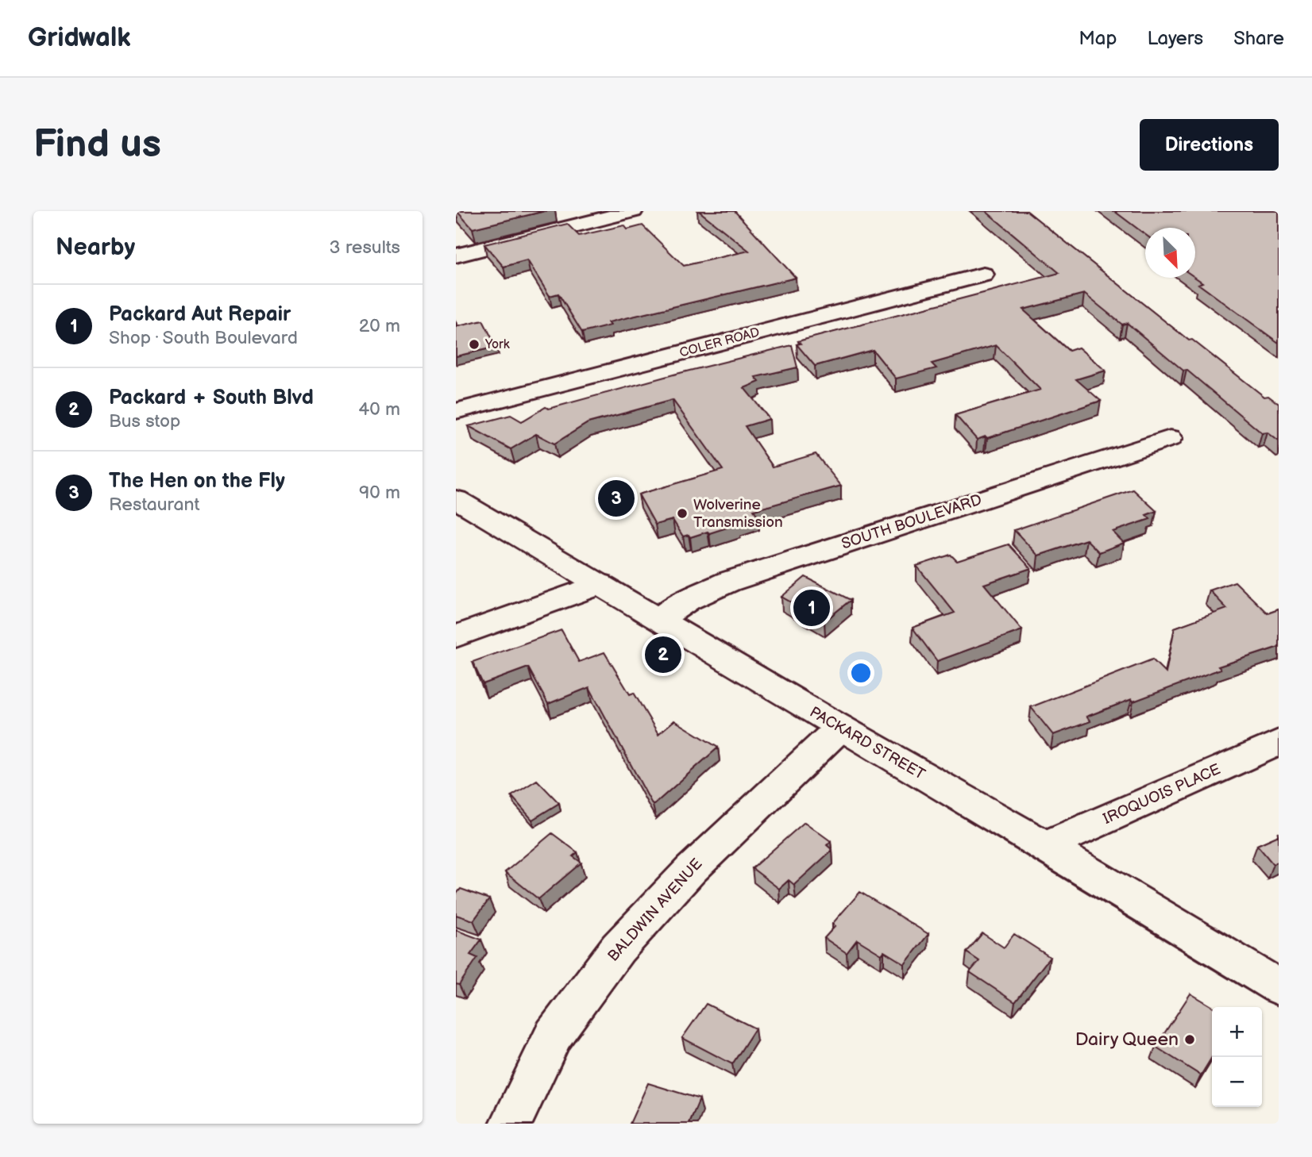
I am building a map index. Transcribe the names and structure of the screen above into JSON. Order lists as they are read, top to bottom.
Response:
{
  "streets": {
    "street": [
      "COLER ROAD",
      "SOUTH BOULEVARD",
      "PACKARD STREET",
      "IROQUOIS PLACE",
      "BALDWIN AVENUE"
    ]
  },
  "crossings": [
    ["SOUTH BOULEVARD", "PACKARD STREET"],
    ["PACKARD STREET", "IROQUOIS PLACE"],
    ["PACKARD STREET", "BALDWIN AVENUE"]
  ],
  "places": ["York", "Wolverine Transmission", "Dairy Queen"],
  "north": "bottom right",
  "page": {
    "header": "Gridwalk",
    "nav": ["Map", "Layers", "Share"],
    "buttons": "Directions",
    "title": "Find us",
    "heading": ["Nearby", "3 results"],
    "list": [
      {
        "mark": "1",
        "name": "Packard Aut Repair",
        "note": "Shop · South Boulevard",
        "value": "20 m"
      },
      {
        "mark": "2",
        "name": "Packard + South Blvd",
        "note": "Bus stop",
        "value": "40 m"
      },
      {
        "mark": "3",
        "name": "The Hen on the Fly",
        "note": "Restaurant",
        "value": "90 m"
      }
    ],
    "pins": ["3", "1", "2"],
    "map_buttons": ["+", "−"]
  }
}
